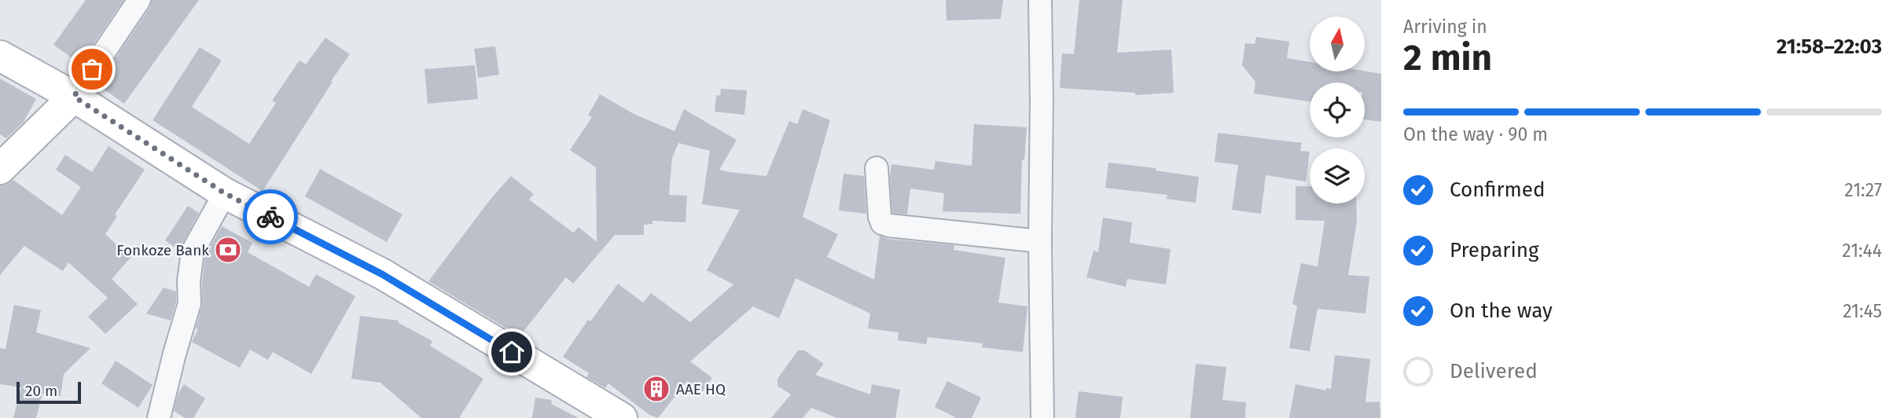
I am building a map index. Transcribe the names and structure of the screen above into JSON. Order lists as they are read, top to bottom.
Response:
{
  "places": {
    "bank": ["Fonkoze Bank"],
    "building": ["AAE HQ"]
  },
  "scale_bar": "20 m",
  "north": "top",
  "page": {
    "heading": ["2 min", "Arriving in", "21:58–22:03"],
    "bar": "On the way · 90 m",
    "list": [
      ["Confirmed", "21:27"],
      ["Preparing", "21:44"],
      ["On the way", "21:45"],
      "Delivered"
    ],
    "scale": "20 m"
  }
}
